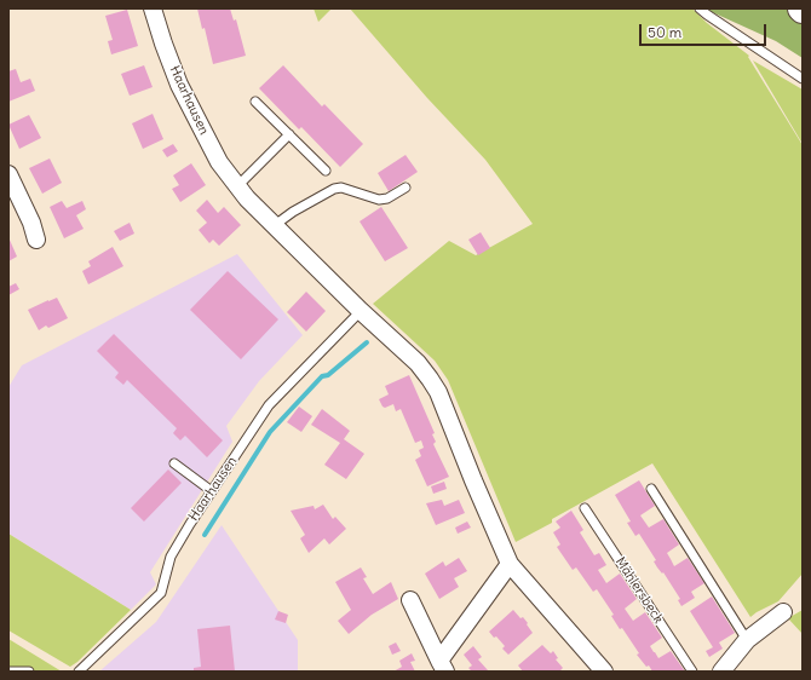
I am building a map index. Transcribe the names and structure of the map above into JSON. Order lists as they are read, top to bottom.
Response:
{
  "streets": {
    "street": ["Haarhausen"],
    "lane": ["Mählersbeck"]
  },
  "scale_bar": "50 m"
}
